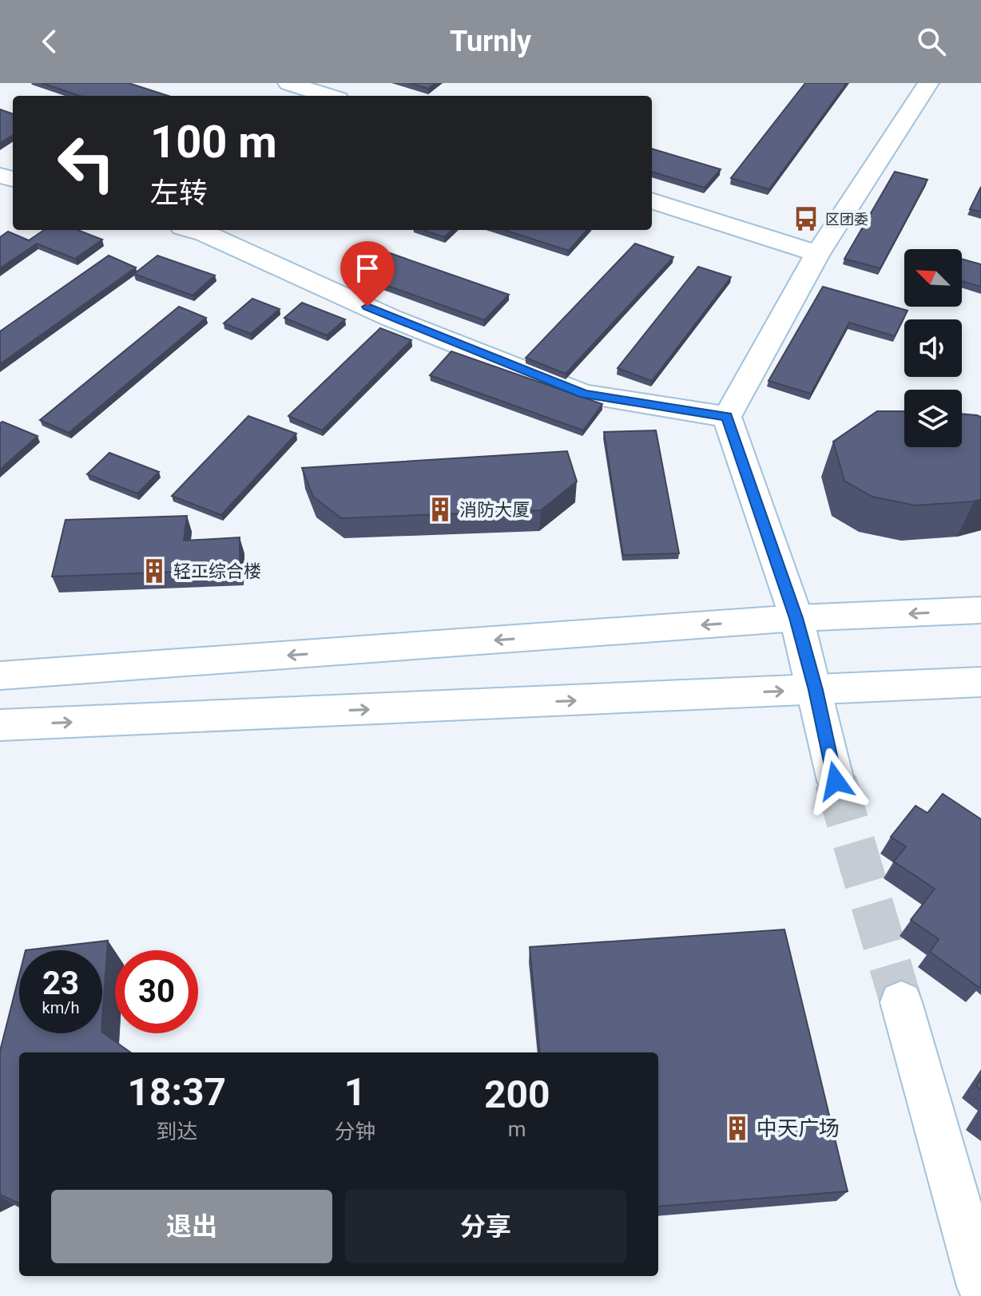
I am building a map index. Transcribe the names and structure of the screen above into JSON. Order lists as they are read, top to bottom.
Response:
{
  "places": {
    "bus stop": ["区团委"],
    "building": ["消防大厦", "轻工综合楼", "中天广场"]
  },
  "north": "top left",
  "page": {
    "header": "Turnly",
    "turn": ["100 m", "左转"],
    "speed": "23 km/h",
    "limit": "30",
    "eta": [
      "18:37",
      "到达",
      "1",
      "分钟",
      "200",
      "m"
    ],
    "buttons": ["退出", "分享"]
  }
}
